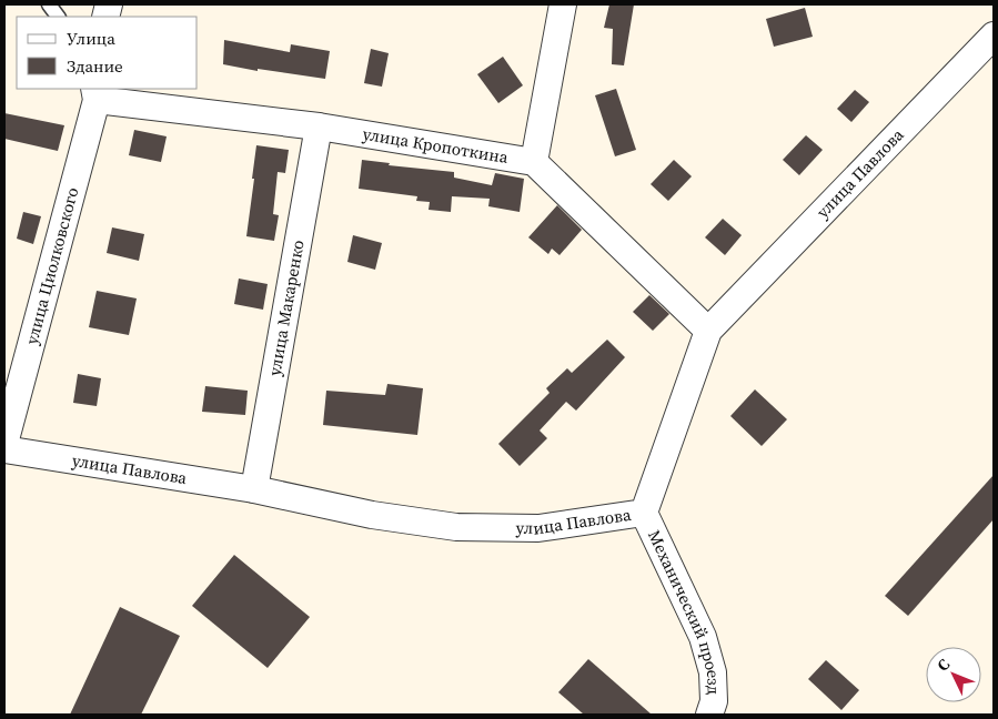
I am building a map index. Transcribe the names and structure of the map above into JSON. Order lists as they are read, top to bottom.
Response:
{
  "streets": {
    "street": [
      "улица Кропоткина",
      "улица Павлова",
      "улица Циолковского",
      "улица Макаренко",
      "Механический проезд"
    ]
  },
  "crossings": [
    ["улица Кропоткина", "улица Циолковского"],
    ["улица Кропоткина", "улица Макаренко"],
    ["улица Павлова", "улица Макаренко"],
    ["улица Павлова", "Механический проезд"]
  ],
  "legend": ["Улица", "Здание"],
  "north": "top left"
}
